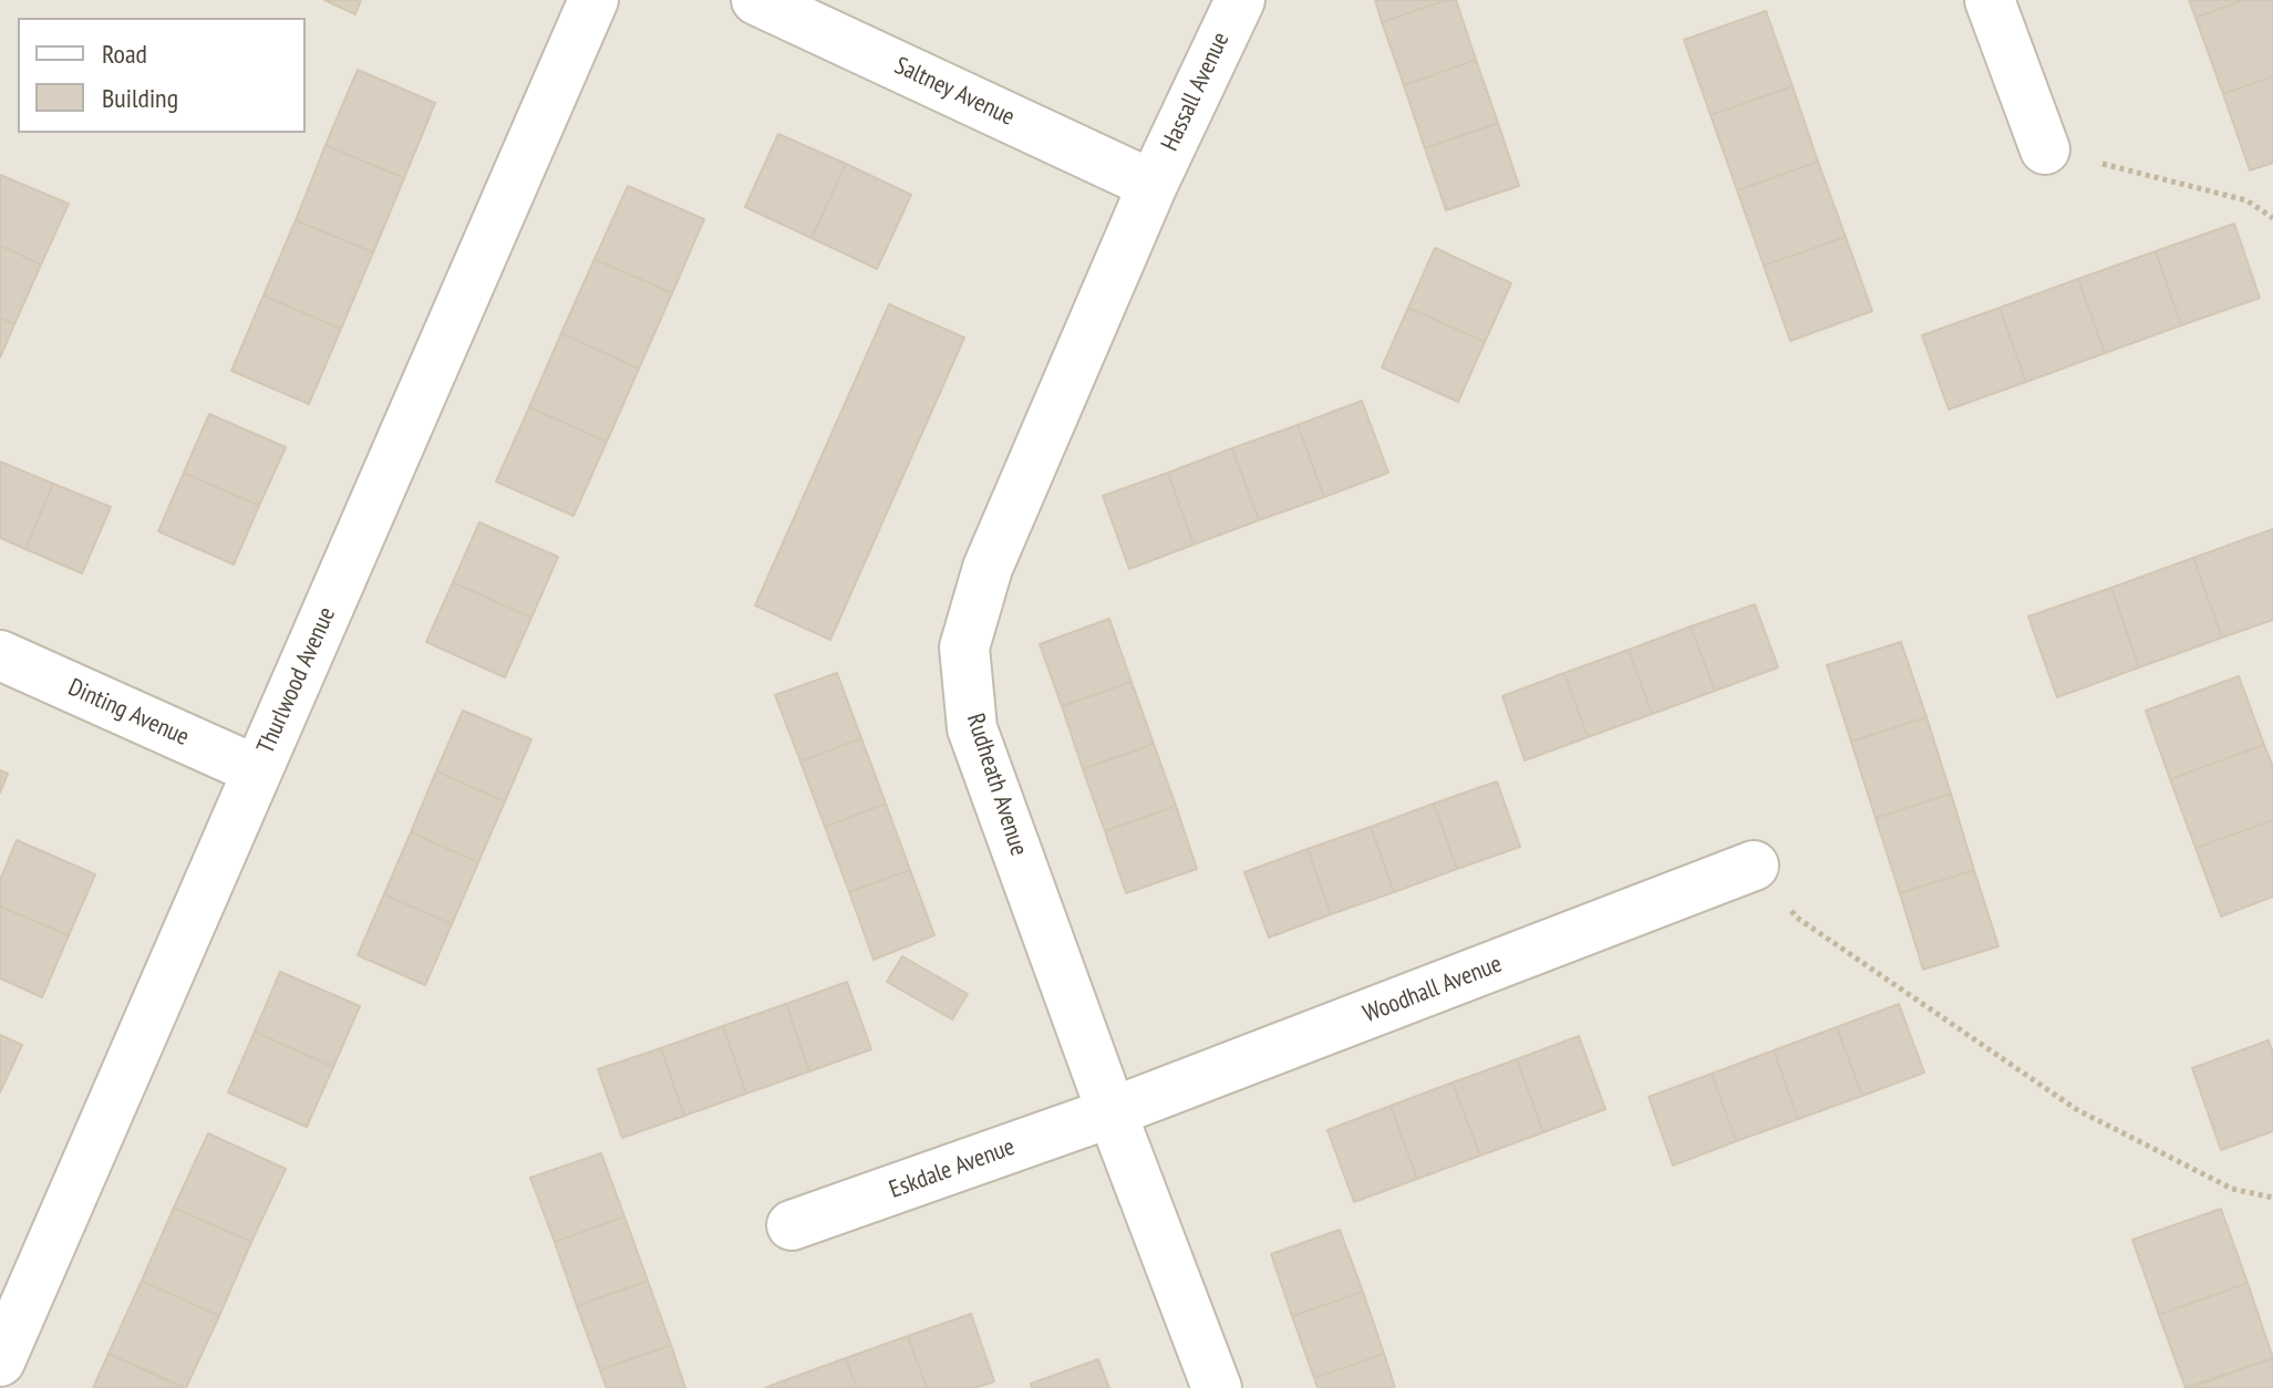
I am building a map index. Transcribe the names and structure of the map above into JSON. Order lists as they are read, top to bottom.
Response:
{
  "streets": {
    "street": [
      "Saltney Avenue",
      "Hassall Avenue",
      "Thurlwood Avenue",
      "Dinting Avenue",
      "Rudheath Avenue",
      "Woodhall Avenue",
      "Eskdale Avenue"
    ]
  },
  "crossings": [
    ["Saltney Avenue", "Hassall Avenue"],
    ["Saltney Avenue", "Rudheath Avenue"],
    ["Hassall Avenue", "Rudheath Avenue"],
    ["Thurlwood Avenue", "Dinting Avenue"],
    ["Rudheath Avenue", "Woodhall Avenue"],
    ["Rudheath Avenue", "Eskdale Avenue"],
    ["Woodhall Avenue", "Eskdale Avenue"]
  ],
  "legend": ["Road", "Building"]
}
